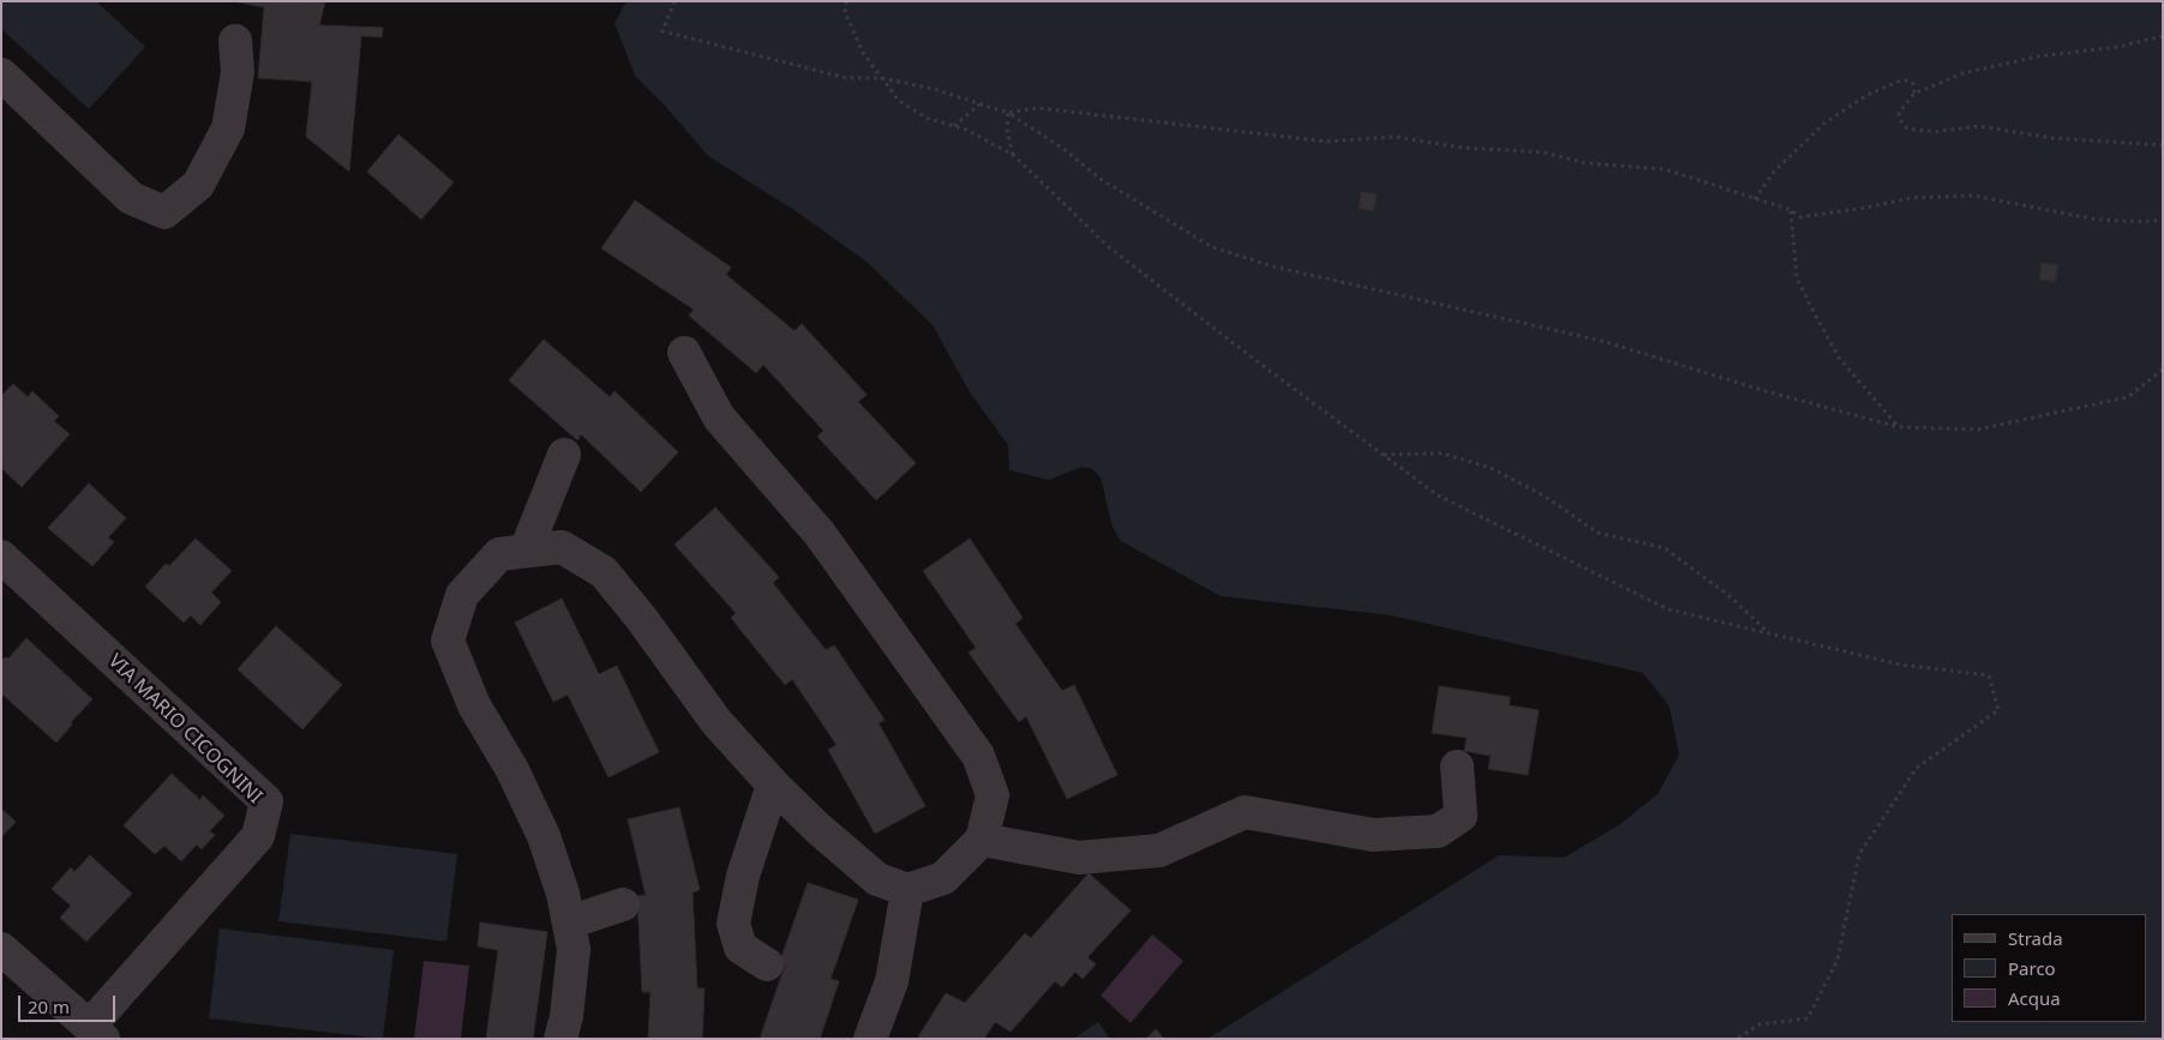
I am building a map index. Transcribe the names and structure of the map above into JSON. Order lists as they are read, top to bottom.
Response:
{
  "streets": {
    "street": ["VIA MARIO CICOGNINI"]
  },
  "legend": ["Strada", "Parco", "Acqua"],
  "scale_bar": "20 m"
}
